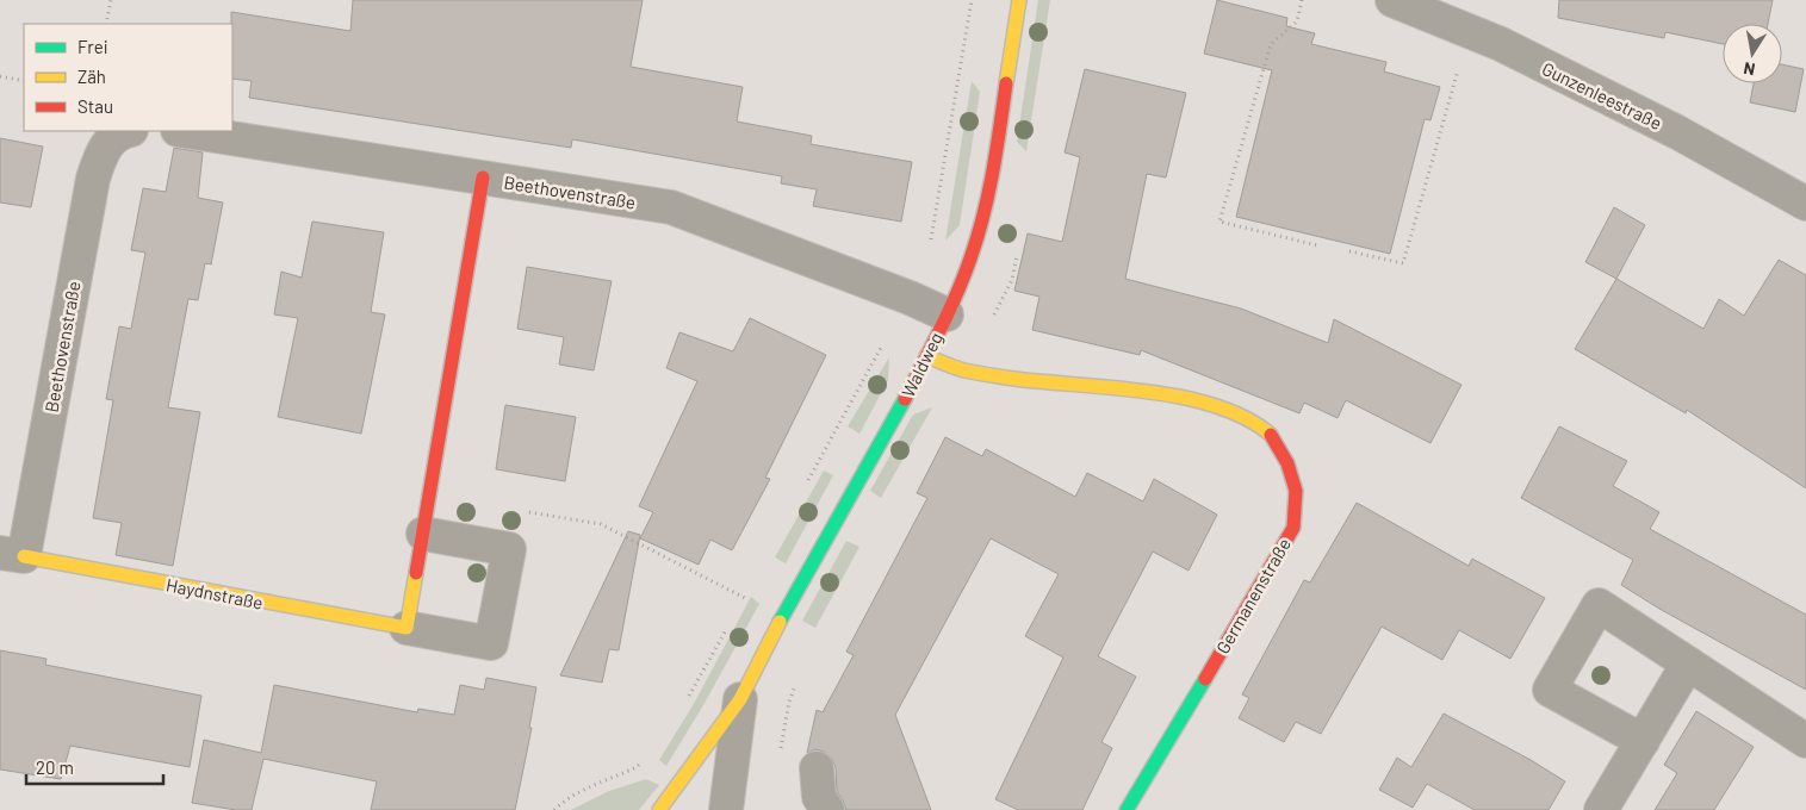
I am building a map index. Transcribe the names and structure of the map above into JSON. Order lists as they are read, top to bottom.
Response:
{
  "streets": {
    "street": [
      "Gunzenleestraße",
      "Beethovenstraße",
      "Waldweg",
      "Haydnstraße",
      "Germanenstraße"
    ]
  },
  "crossings": [
    ["Beethovenstraße", "Waldweg"],
    ["Beethovenstraße", "Haydnstraße"],
    ["Waldweg", "Germanenstraße"]
  ],
  "legend": ["Frei", "Zäh", "Stau"],
  "scale_bar": "20 m",
  "north": "bottom"
}
